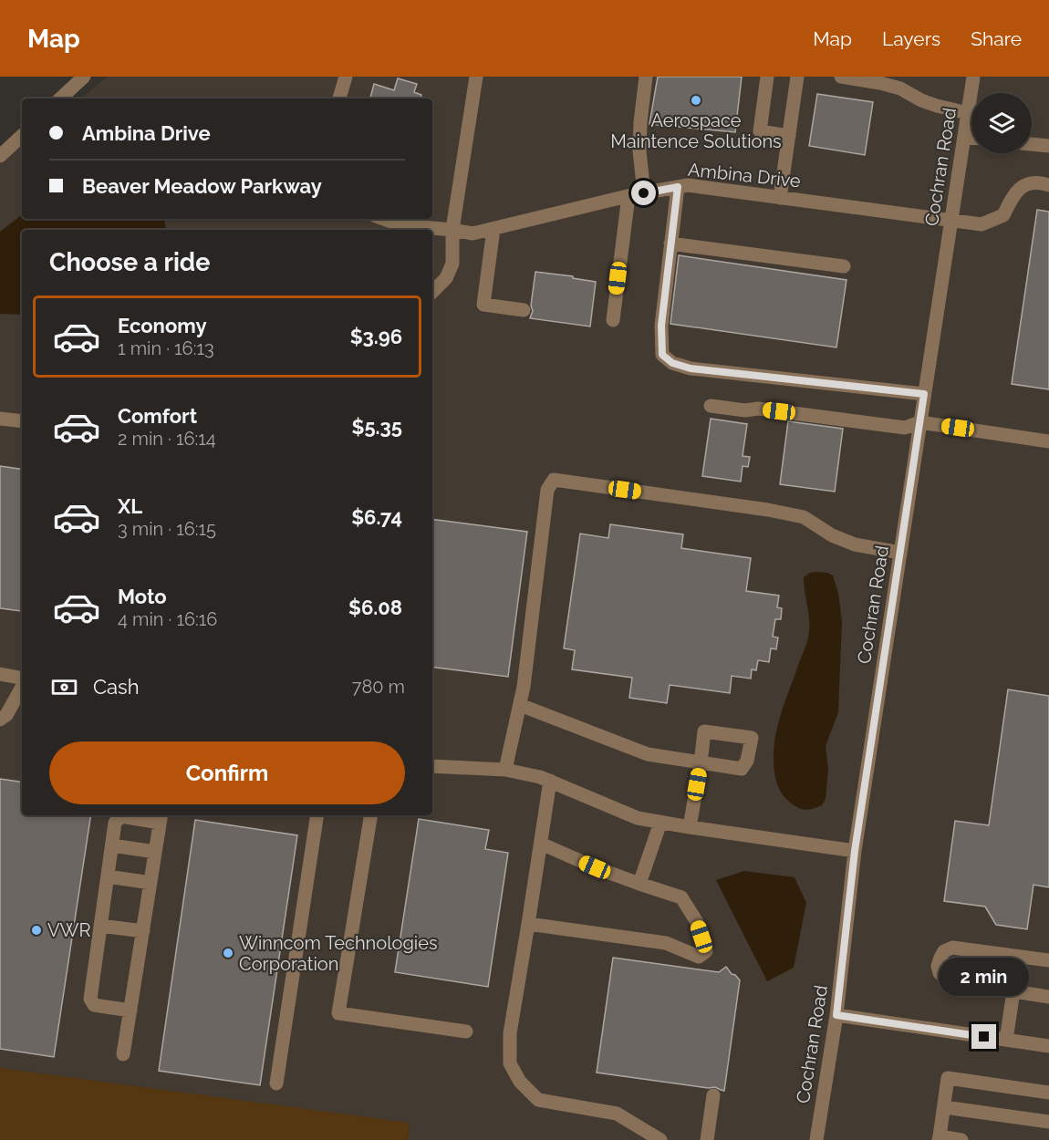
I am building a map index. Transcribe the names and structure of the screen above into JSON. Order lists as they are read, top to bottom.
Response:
{
  "streets": {
    "street": ["Cochran Road", "Ambina Drive"]
  },
  "crossings": [
    ["Cochran Road", "Ambina Drive"]
  ],
  "places": ["Aerospace Maintence Solutions", "VWR", "Winncom Technologies Corporation"],
  "page": {
    "header": "Map",
    "nav": ["Map", "Layers", "Share"],
    "banner": ["Ambina Drive", "Beaver Meadow Parkway"],
    "heading": "Choose a ride",
    "list": [
      {
        "name": "Economy",
        "note": "1 min · 16:13",
        "value": "$3.96"
      },
      {
        "name": "Comfort",
        "note": "2 min · 16:14",
        "value": "$5.35"
      },
      {
        "name": "XL",
        "note": "3 min · 16:15",
        "value": "$6.74"
      },
      {
        "name": "Moto",
        "note": "4 min · 16:16",
        "value": "$6.08"
      }
    ],
    "pay": ["Cash", "780 m"],
    "buttons": "Confirm",
    "bubble": "2 min"
  }
}
